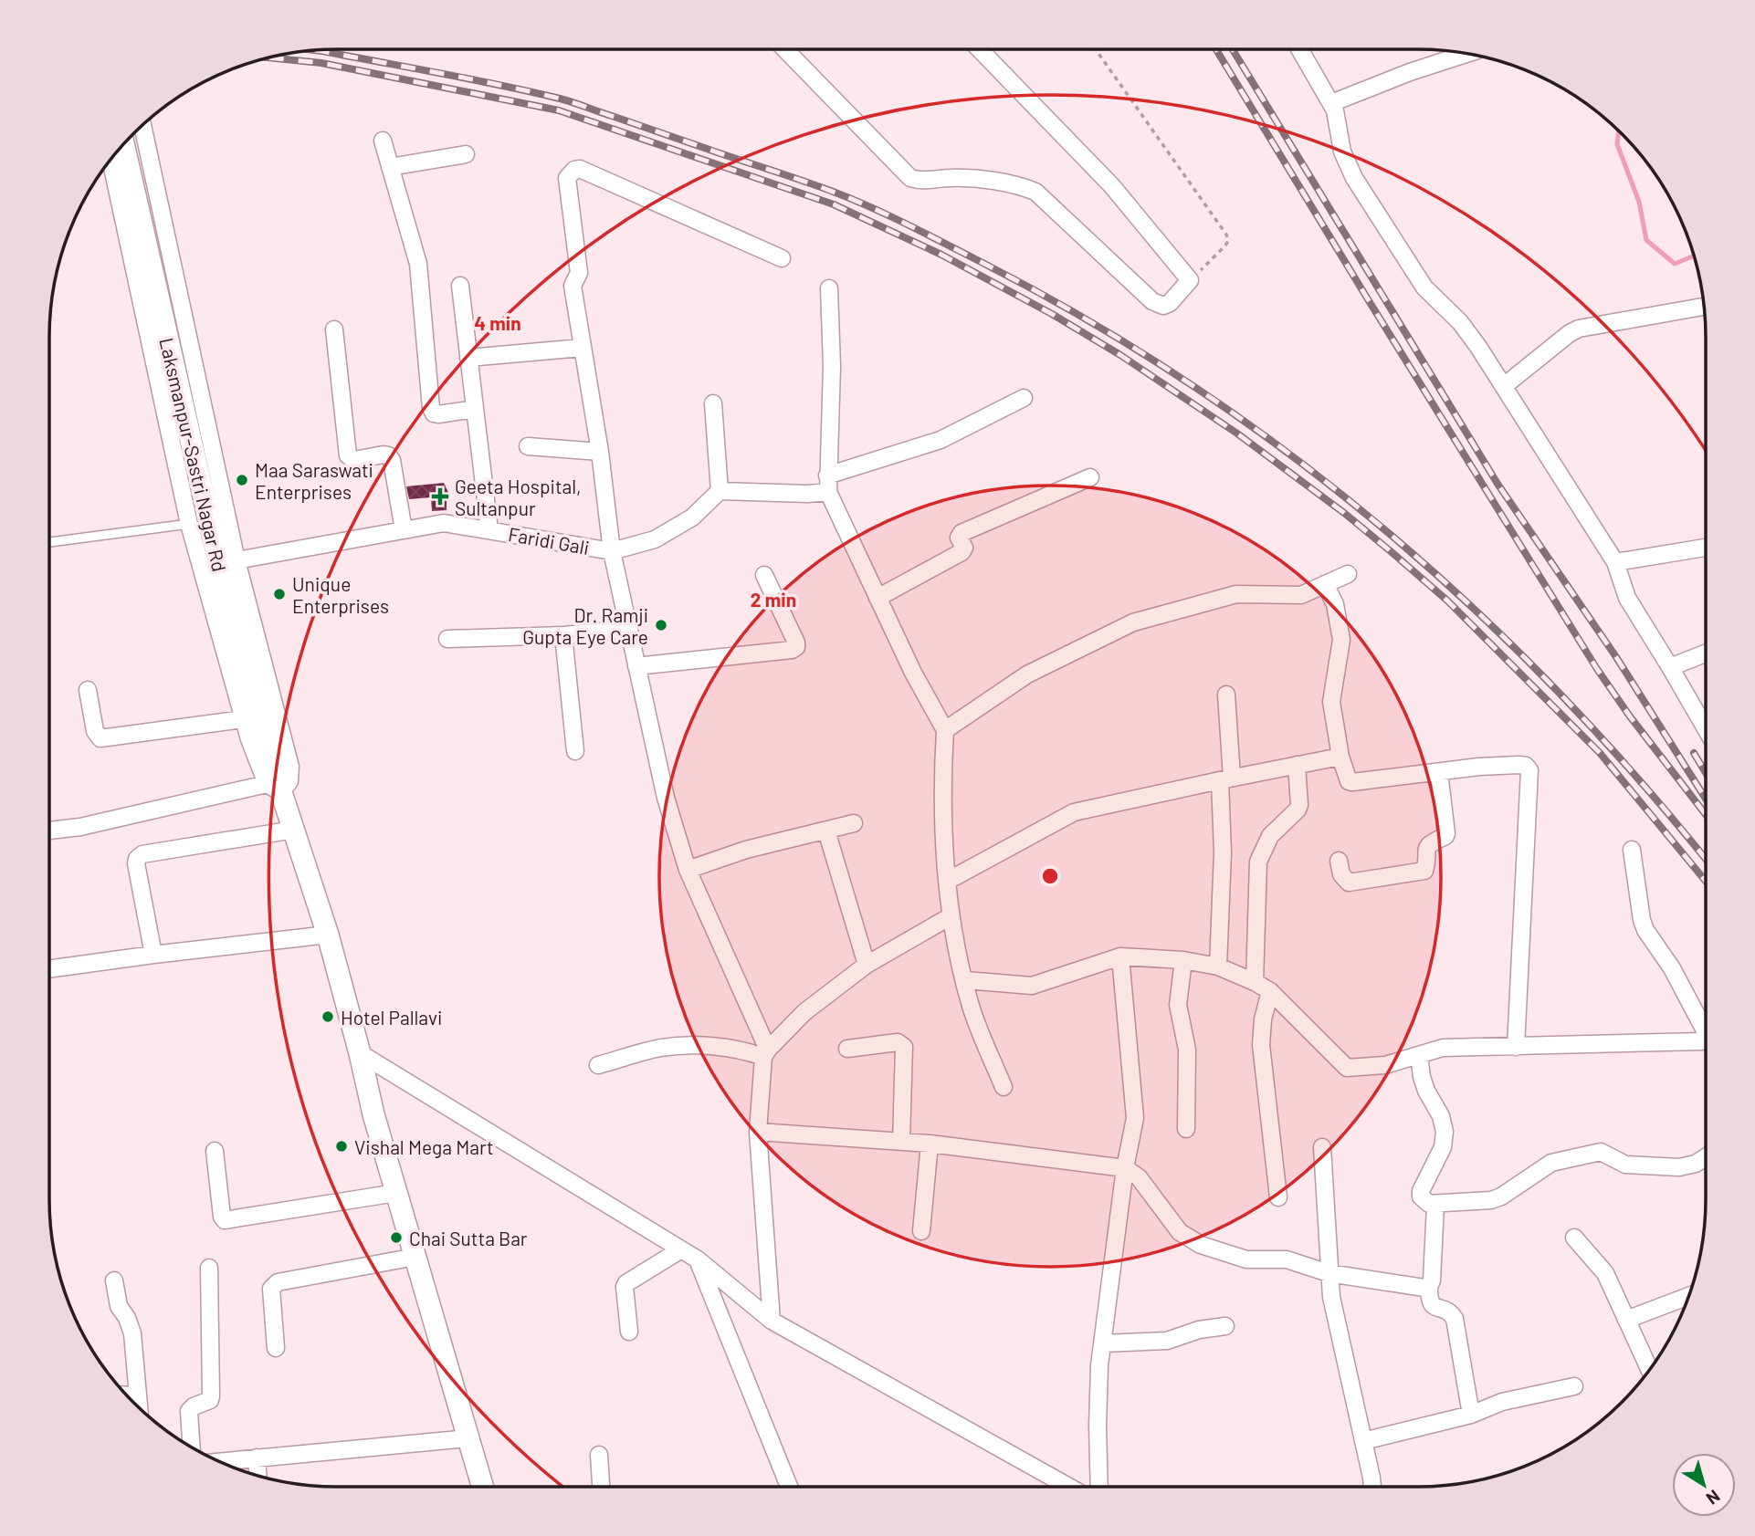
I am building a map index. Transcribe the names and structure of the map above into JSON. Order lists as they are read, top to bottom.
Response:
{
  "streets": {
    "street": ["Laksmanpur-Sastri Nagar Rd", "Faridi Gali"]
  },
  "places": {
    "other": [
      "Maa Saraswati Enterprises",
      "Unique Enterprises",
      "Dr. Ramji Gupta Eye Care",
      "Hotel Pallavi",
      "Vishal Mega Mart",
      "Chai Sutta Bar"
    ],
    "health": ["Geeta Hospital, Sultanpur"]
  },
  "north": "bottom right",
  "rings": ["4 min", "2 min"]
}
